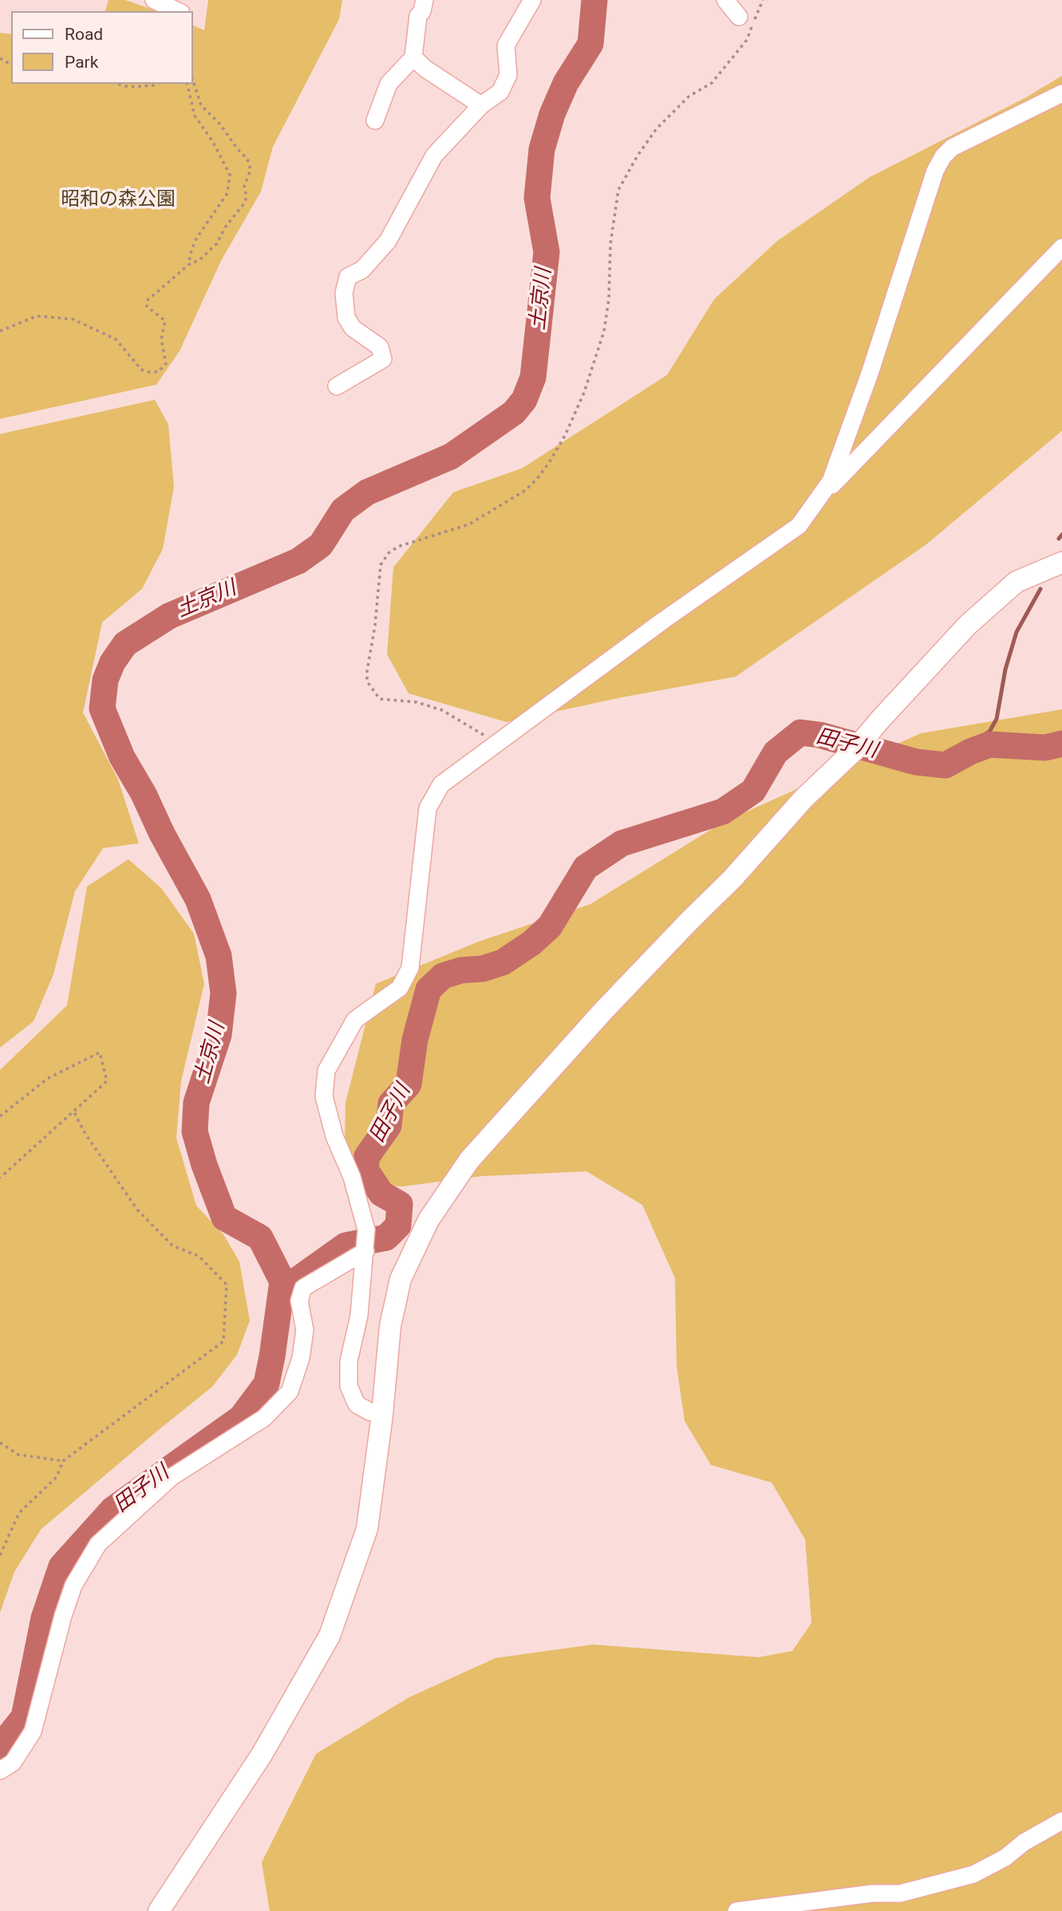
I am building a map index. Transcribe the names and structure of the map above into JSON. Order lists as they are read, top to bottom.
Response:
{
  "water": ["土京川", "田子川"],
  "parks": ["昭和の森公園"],
  "legend": ["Road", "Park"]
}
